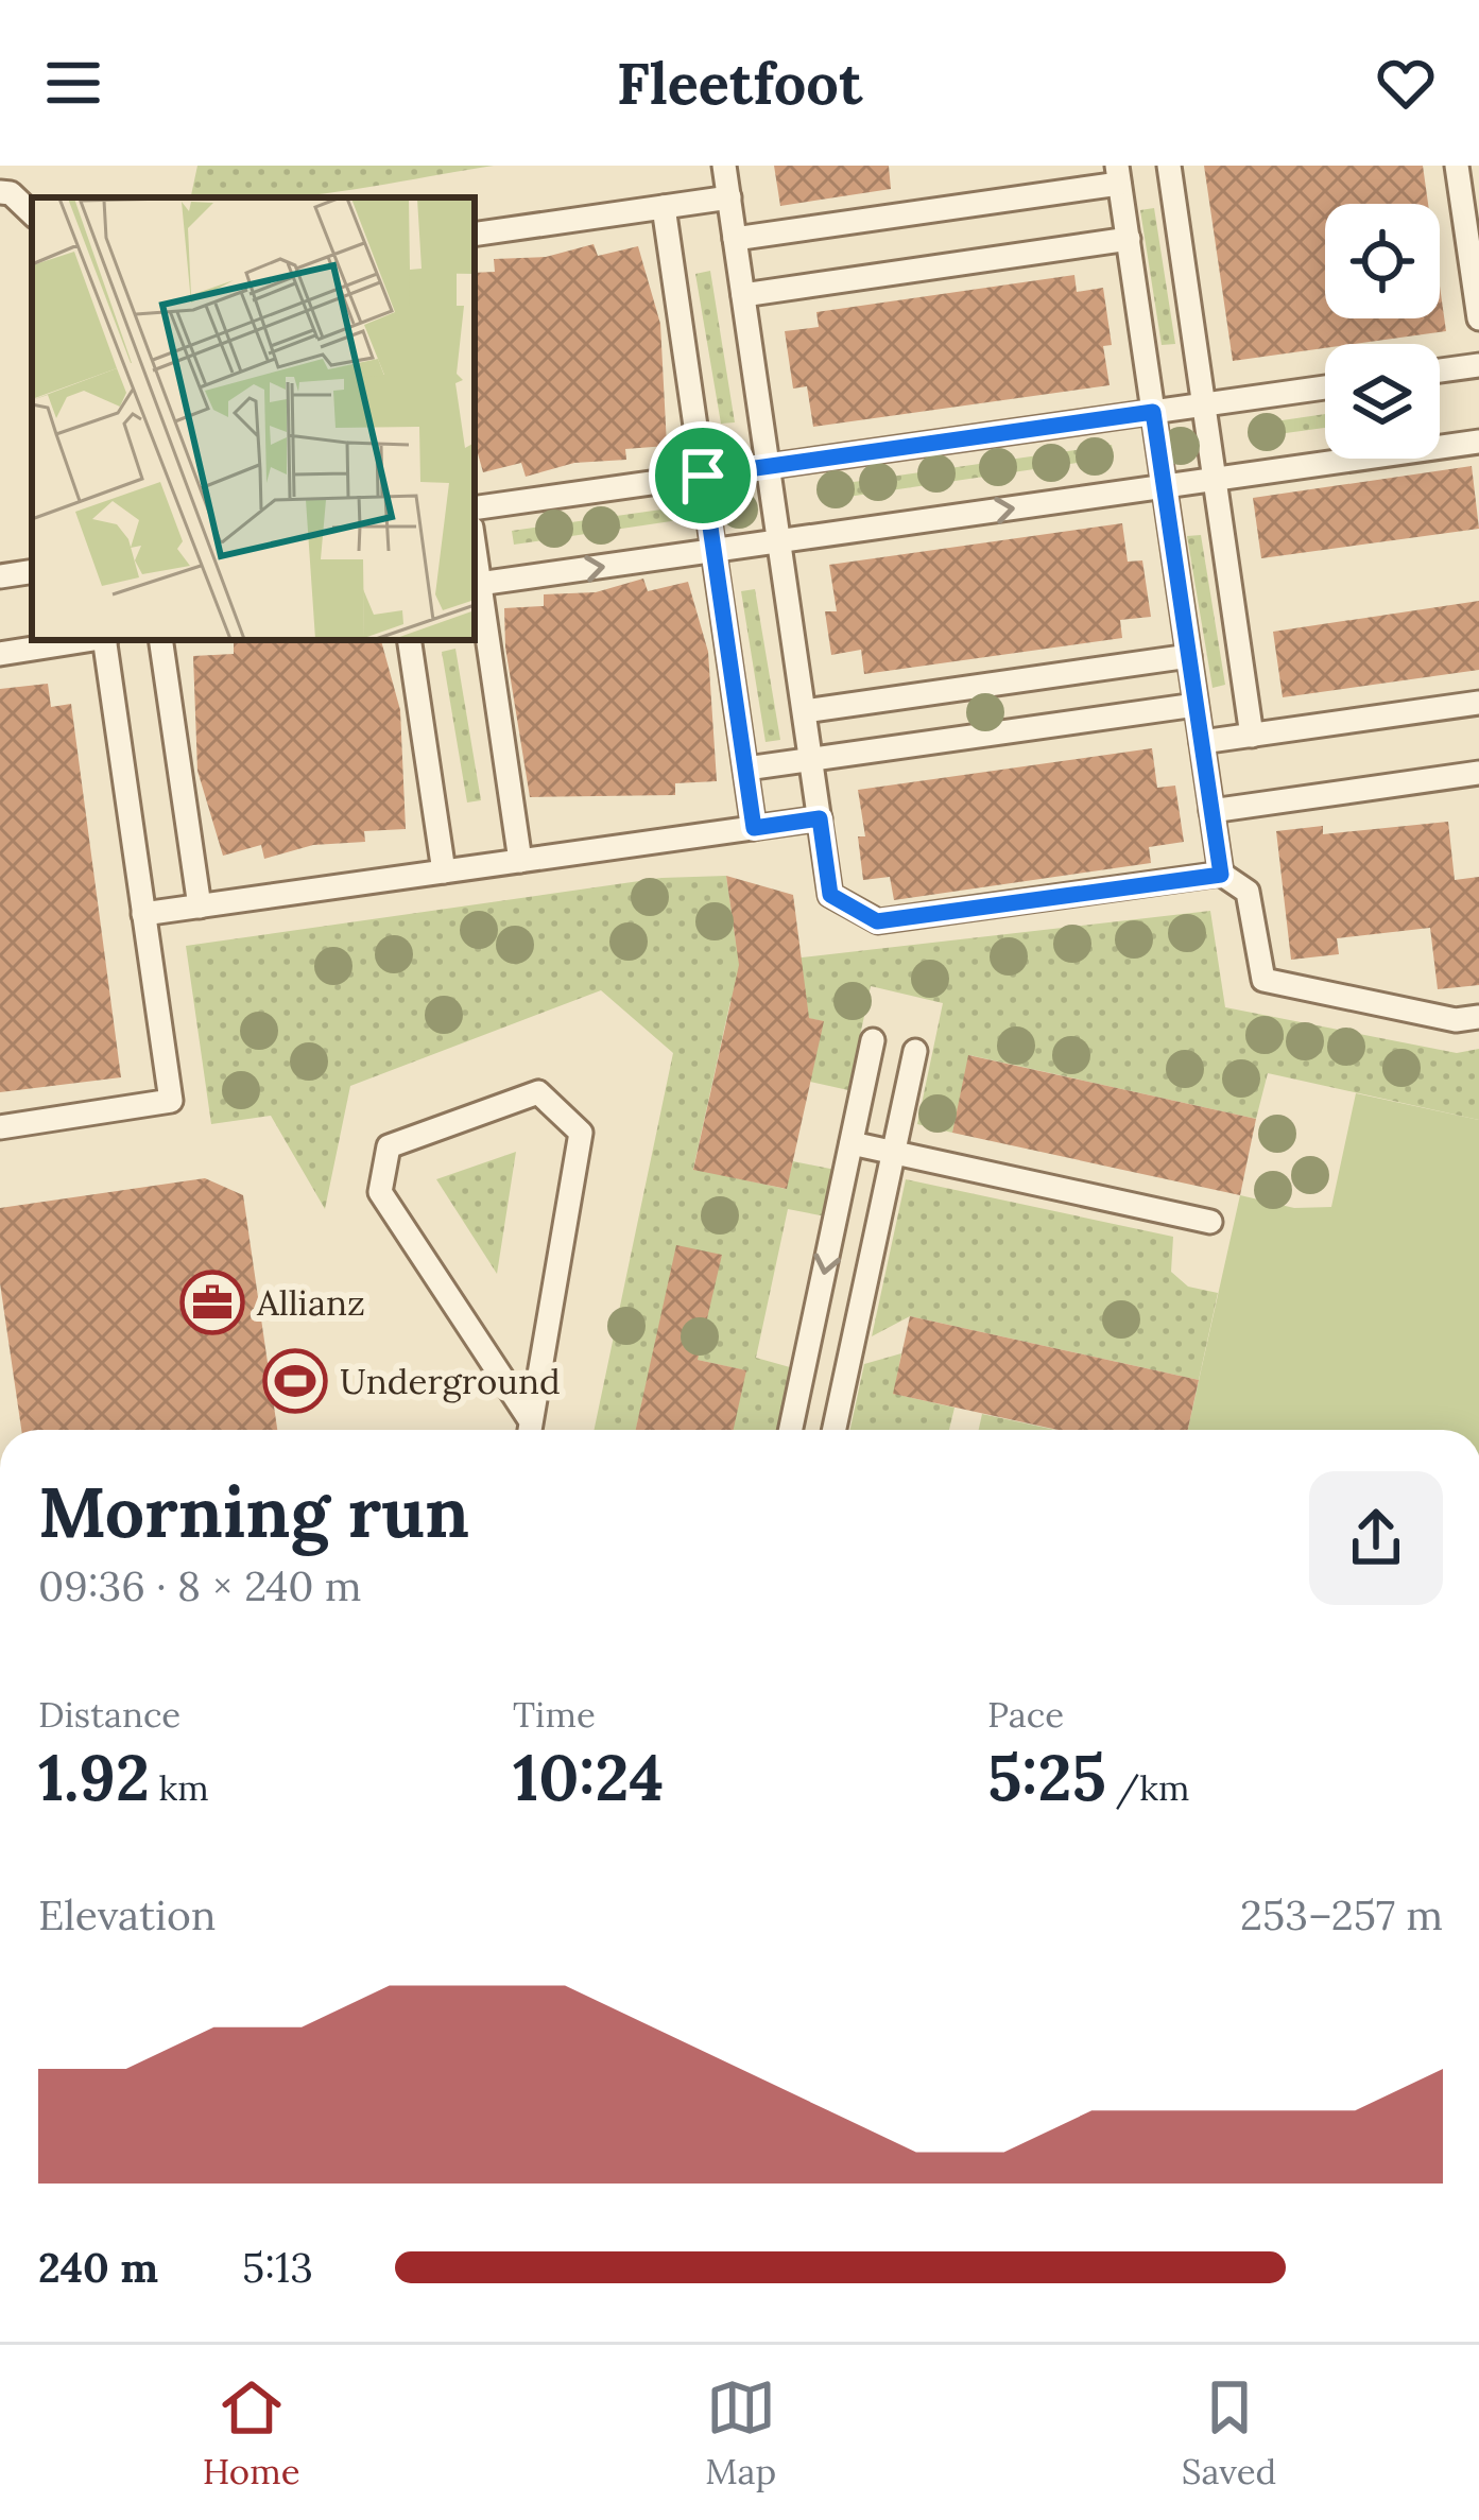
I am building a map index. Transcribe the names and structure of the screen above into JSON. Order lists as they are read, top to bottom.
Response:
{
  "places": {
    "office": ["Allianz"],
    "sports": ["Underground"]
  },
  "page": {
    "header": "Fleetfoot",
    "heading": ["Morning run", "09:36 · 8 × 240 m"],
    "stats": [
      ["Distance", "1.92 km"],
      ["Time", "10:24"],
      ["Pace", "5:25 /km"]
    ],
    "chart": ["Elevation", "253–257 m"],
    "list": [
      {
        "name": "240 m",
        "note": "5:13"
      }
    ],
    "tabs": ["Home", "Map", "Saved"]
  }
}
